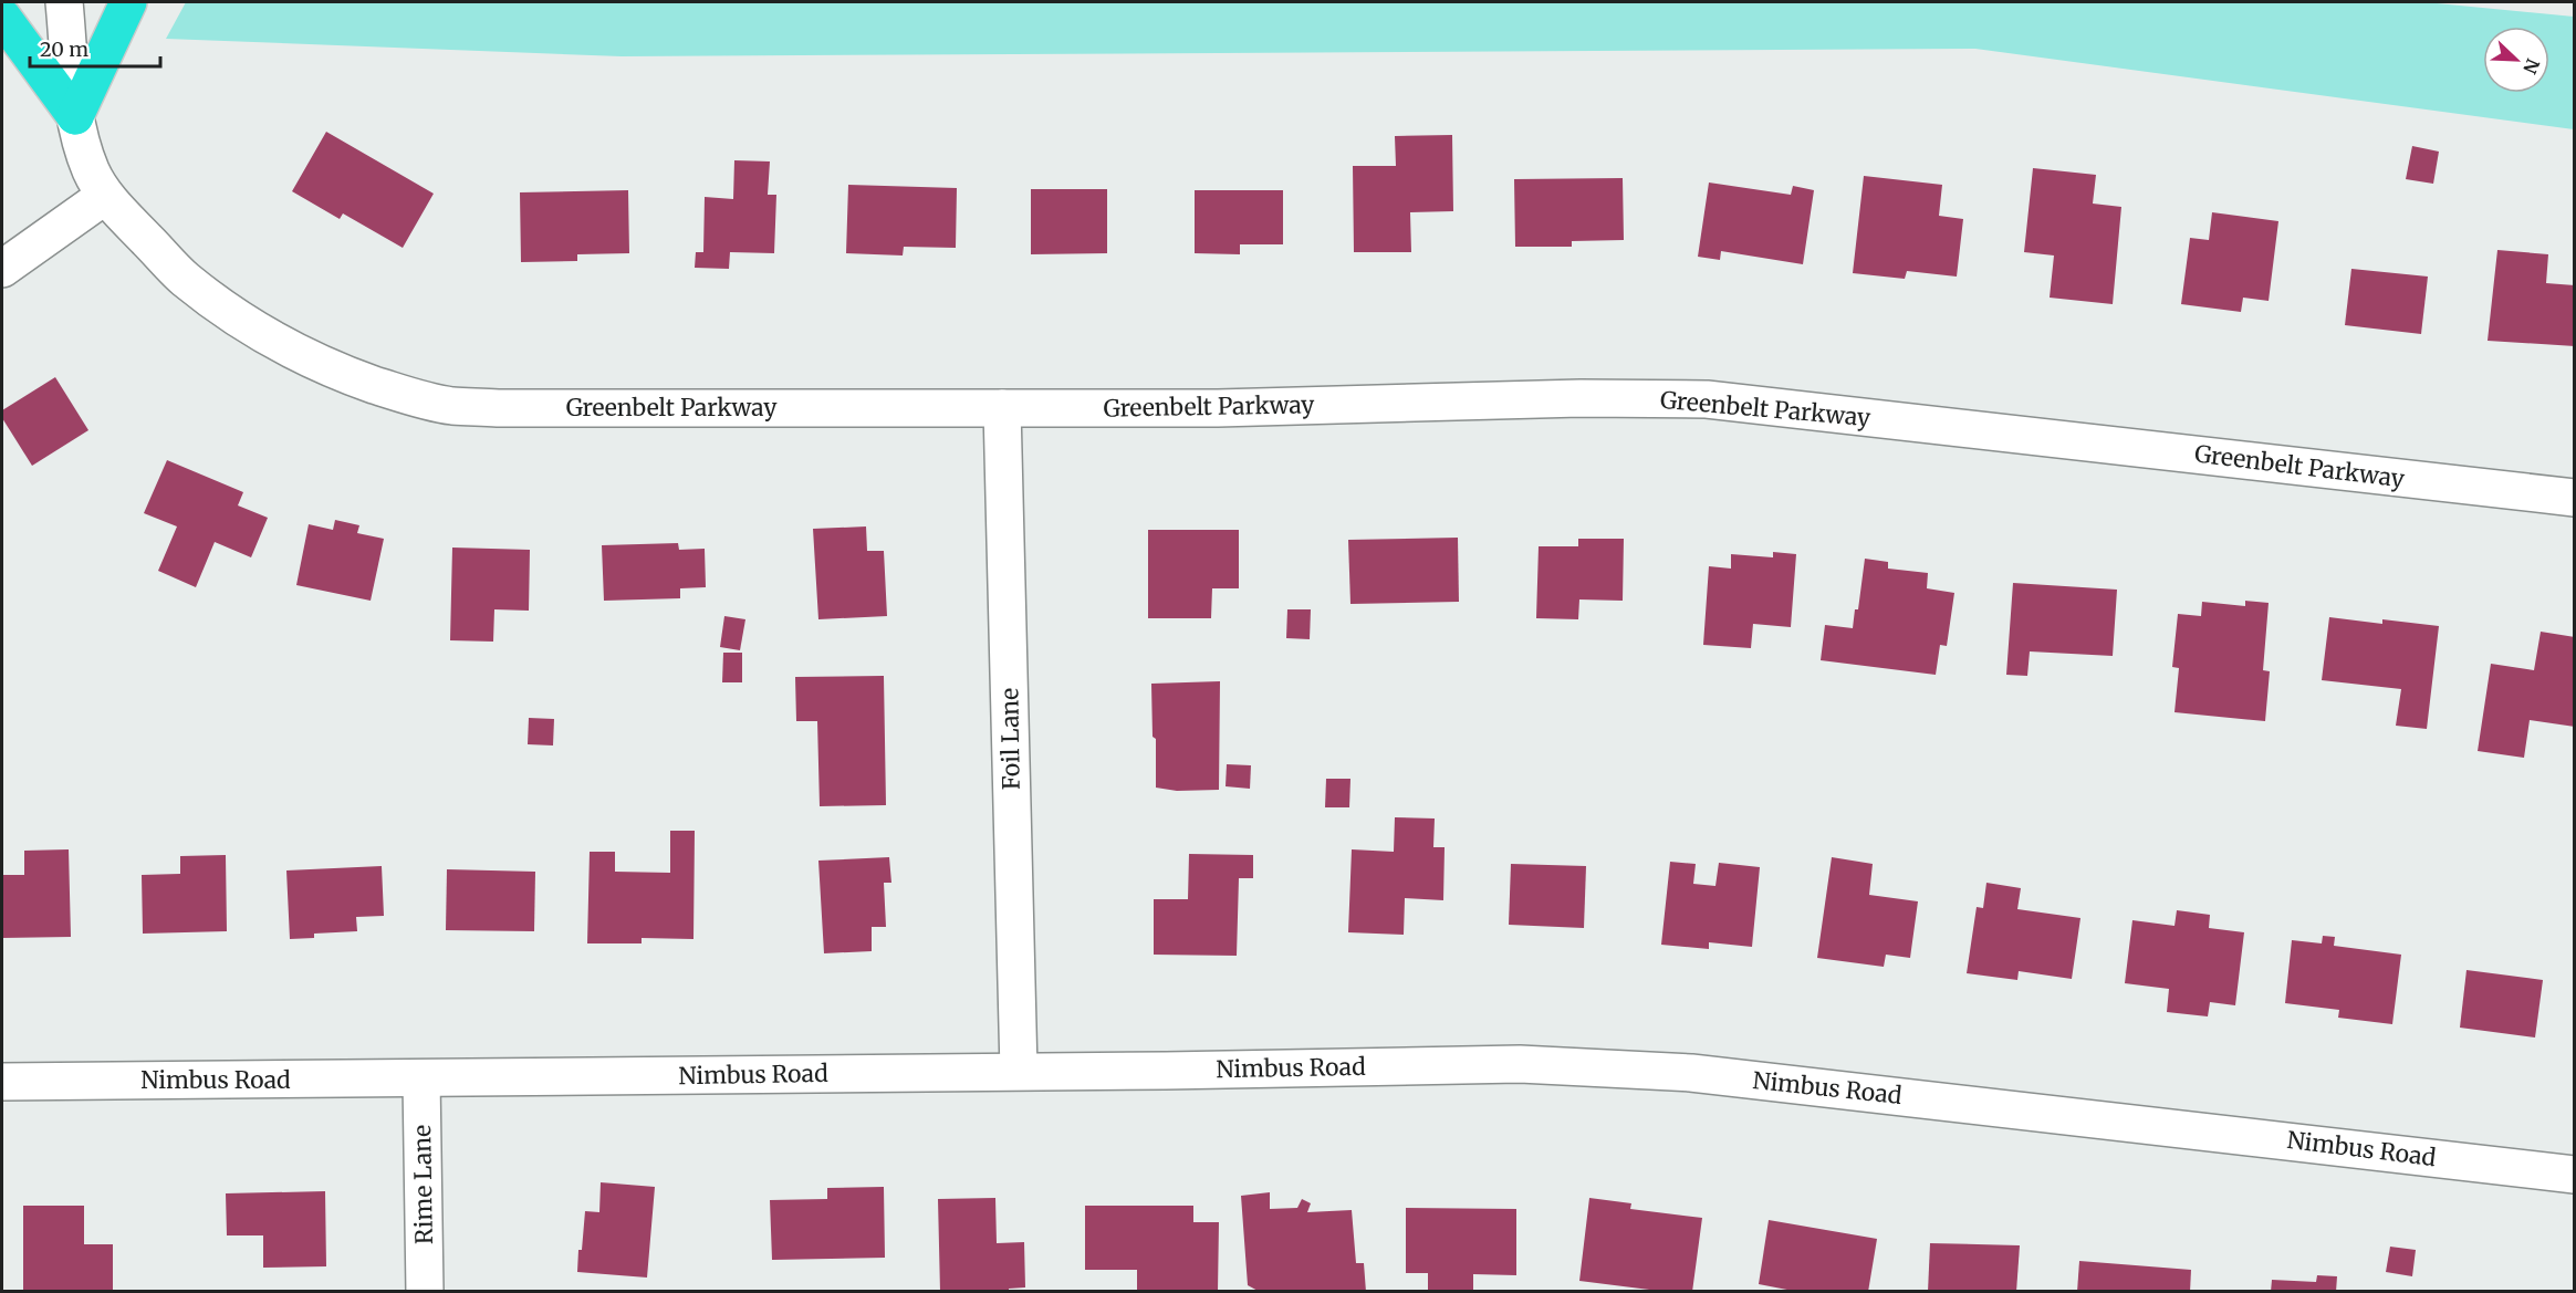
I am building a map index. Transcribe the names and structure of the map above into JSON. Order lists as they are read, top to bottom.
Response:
{
  "streets": {
    "street": [
      "Greenbelt Parkway",
      "Foil Lane",
      "Nimbus Road",
      "Rime Lane"
    ]
  },
  "crossings": [
    ["Greenbelt Parkway", "Foil Lane"],
    ["Foil Lane", "Nimbus Road"],
    ["Nimbus Road", "Rime Lane"]
  ],
  "scale_bar": "20 m",
  "north": "bottom right"
}
